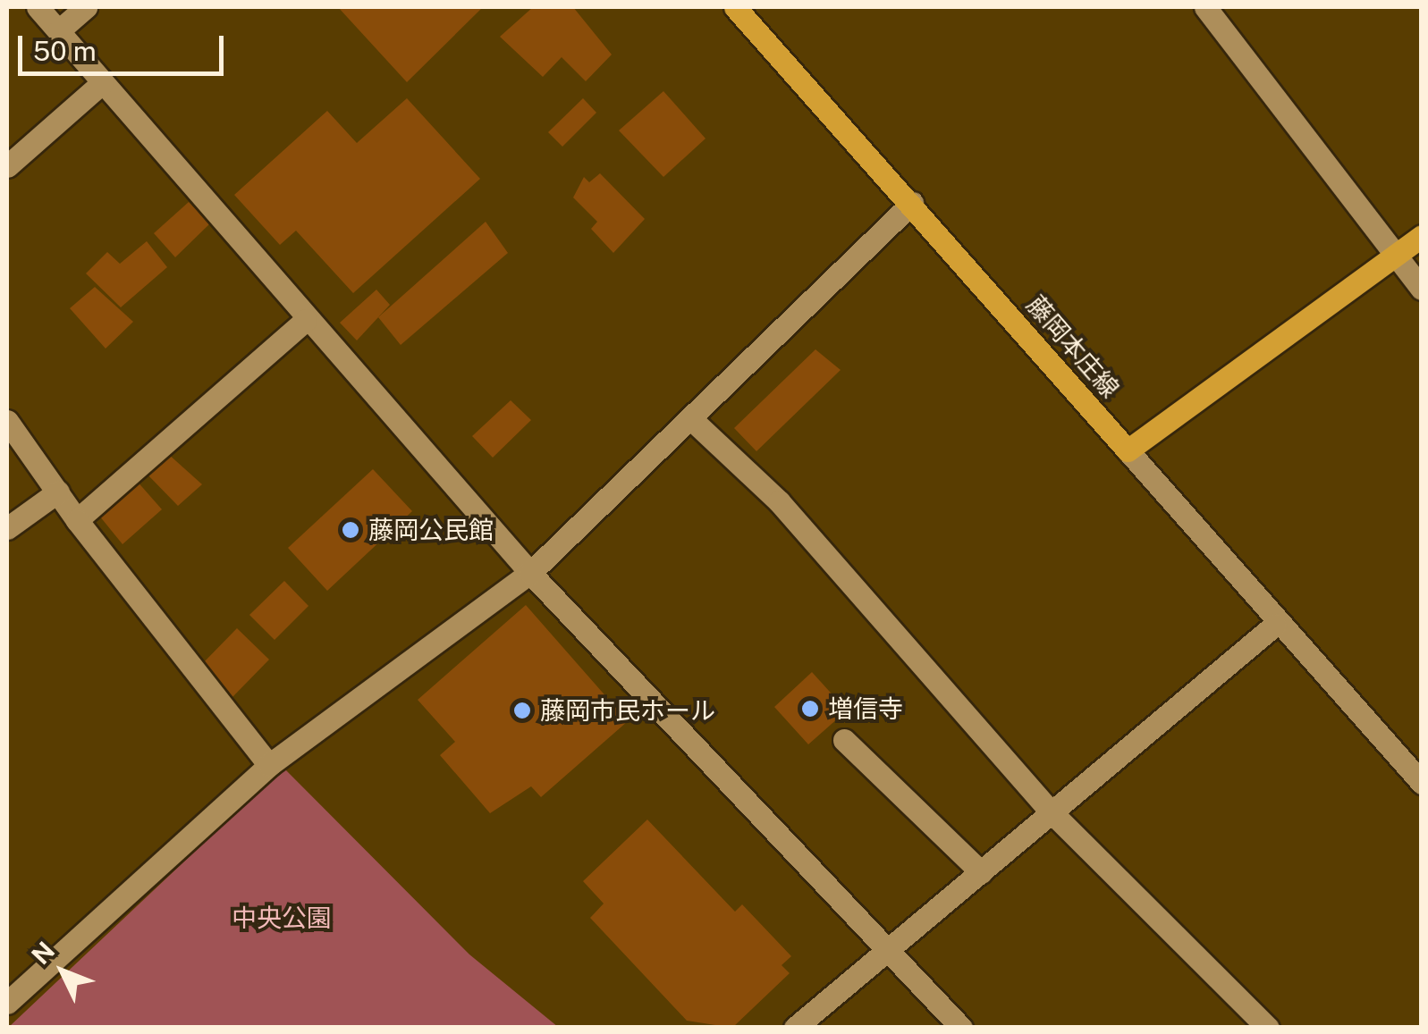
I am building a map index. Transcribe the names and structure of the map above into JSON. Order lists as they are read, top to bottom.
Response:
{
  "streets": {
    "main road": ["藤岡本庄線"]
  },
  "parks": ["中央公園"],
  "places": ["藤岡公民館", "増信寺", "藤岡市民ホール"],
  "scale_bar": "50 m",
  "north": "top left"
}
